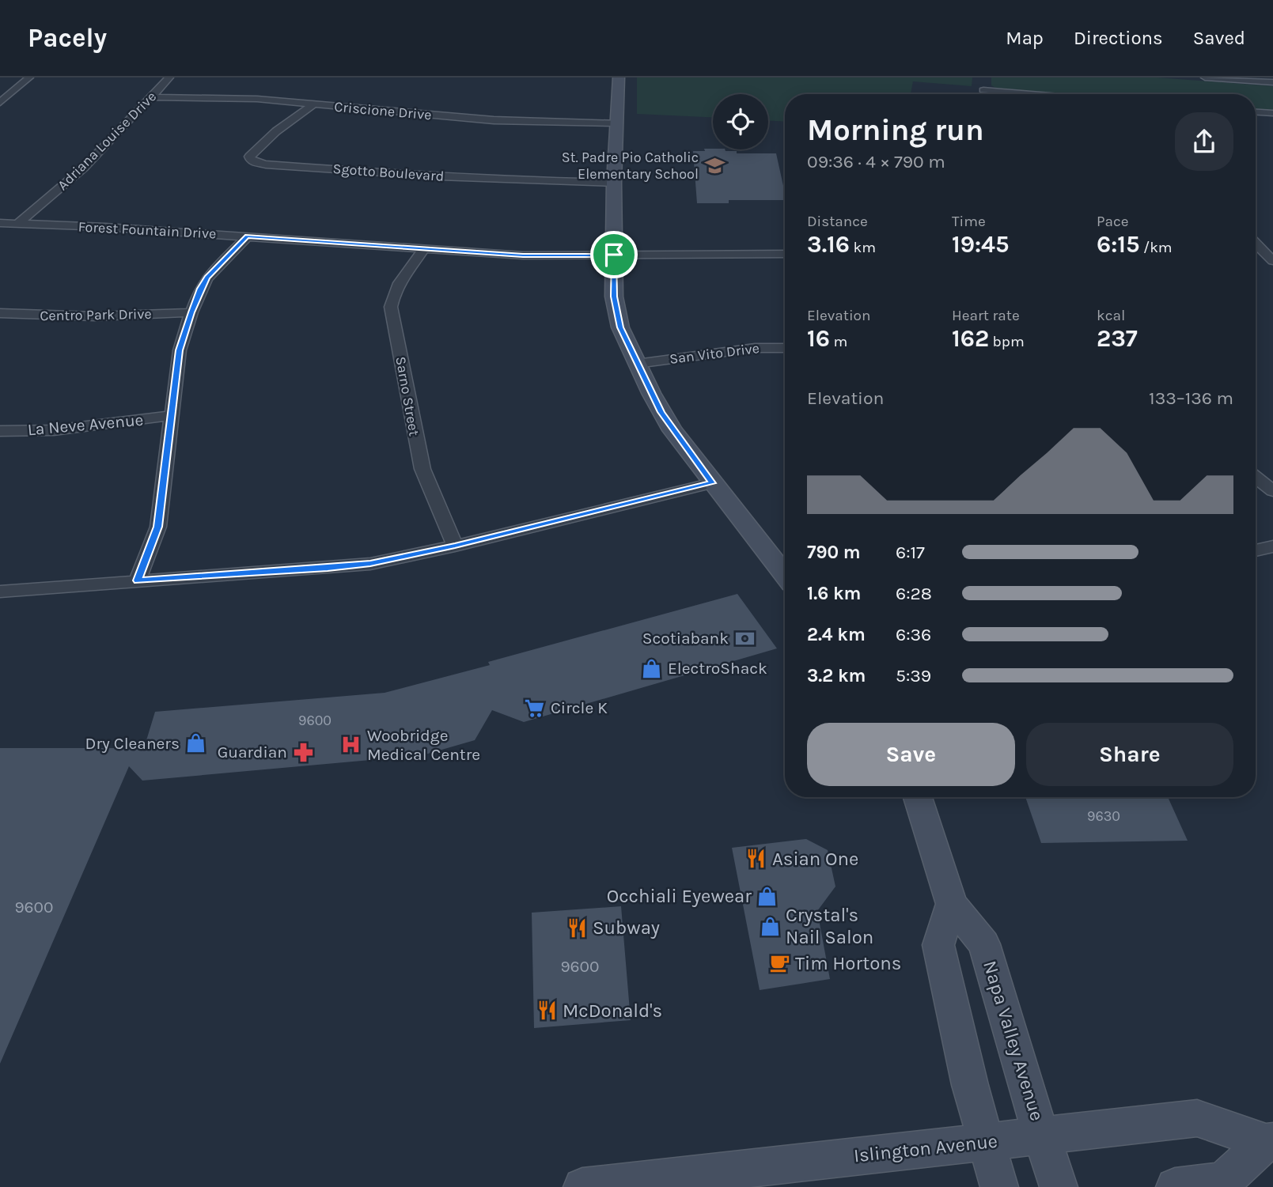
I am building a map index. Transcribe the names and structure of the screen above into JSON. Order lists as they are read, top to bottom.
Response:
{
  "streets": {
    "street": [
      "Criscione Drive",
      "Adriana Louise Drive",
      "Sgotto Boulevard",
      "Forest Fountain Drive",
      "Centro Park Drive",
      "San Vito Drive",
      "Sarno Street",
      "La Neve Avenue",
      "Napa Valley Avenue",
      "Islington Avenue"
    ]
  },
  "crossings": [
    ["Criscione Drive", "Adriana Louise Drive"],
    ["Criscione Drive", "Sgotto Boulevard"],
    ["Adriana Louise Drive", "Forest Fountain Drive"],
    ["Forest Fountain Drive", "Sarno Street"],
    ["Napa Valley Avenue", "Islington Avenue"]
  ],
  "places": {
    "school or university": ["St. Padre Pio Catholic Elementary School"],
    "bank": ["Scotiabank"],
    "shop": [
      "ElectroShack",
      "Dry Cleaners",
      "Occhiali Eyewear",
      "Crystal's Nail Salon"
    ],
    "supermarket": ["Circle K"],
    "hospital": ["Woobridge Medical Centre"],
    "pharmacy": ["Guardian"],
    "restaurant": ["Asian One", "Subway", "McDonald's"],
    "cafe": ["Tim Hortons"]
  },
  "house_numbers": [
    "9600",
    "9630",
    "9600",
    "9600"
  ],
  "page": {
    "header": "Pacely",
    "nav": ["Map", "Directions", "Saved"],
    "heading": ["Morning run", "09:36 · 4 × 790 m"],
    "stats": [
      ["Distance", "3.16 km"],
      ["Time", "19:45"],
      ["Pace", "6:15 /km"],
      ["Elevation", "16 m"],
      ["Heart rate", "162 bpm"],
      ["kcal", "237"]
    ],
    "chart": ["Elevation", "133–136 m"],
    "list": [
      {
        "name": "790 m",
        "note": "6:17"
      },
      {
        "name": "1.6 km",
        "note": "6:28"
      },
      {
        "name": "2.4 km",
        "note": "6:36"
      },
      {
        "name": "3.2 km",
        "note": "5:39"
      }
    ],
    "buttons": ["Save", "Share"]
  }
}
